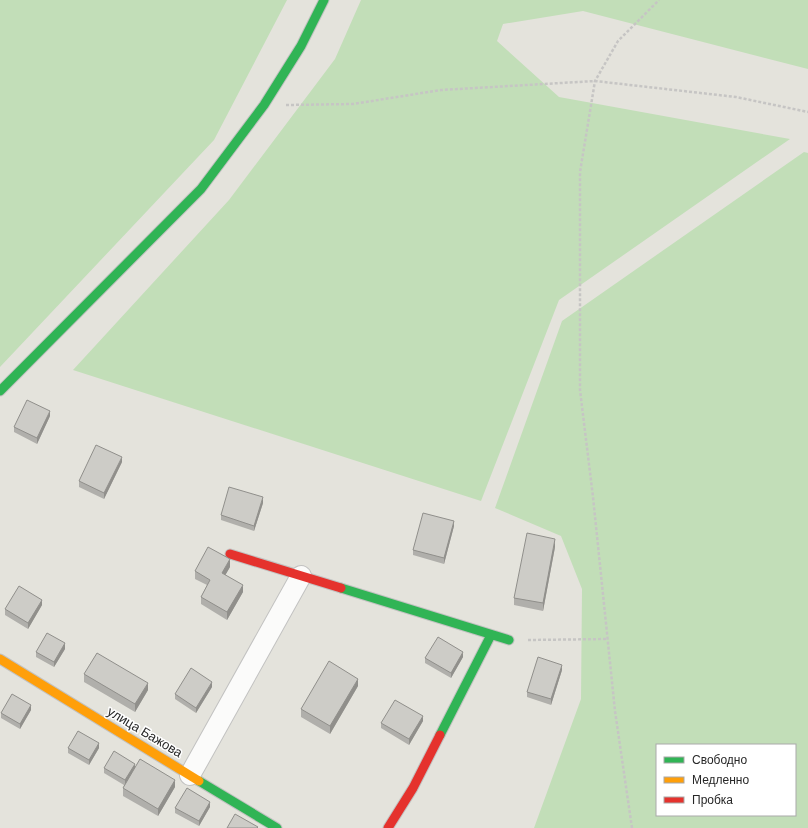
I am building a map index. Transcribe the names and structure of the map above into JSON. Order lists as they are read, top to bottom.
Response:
{
  "streets": {
    "street": ["улица Бажова"]
  },
  "legend": ["Свободно", "Медленно", "Пробка"]
}
